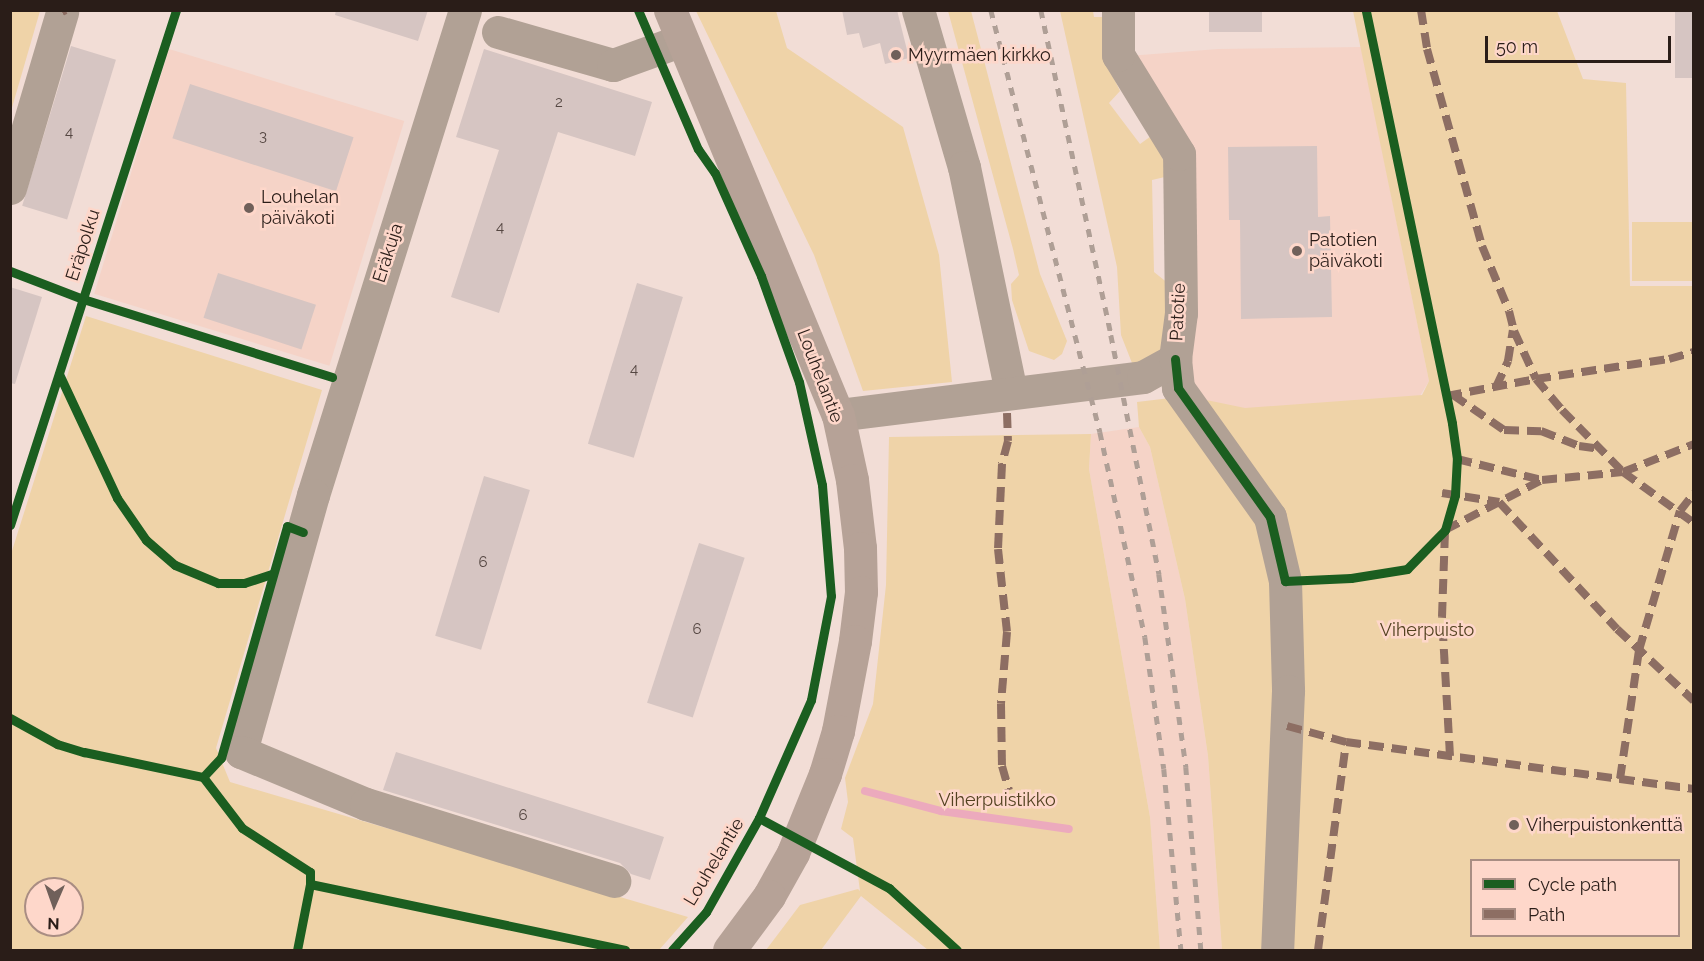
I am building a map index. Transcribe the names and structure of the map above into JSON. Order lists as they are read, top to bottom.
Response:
{
  "streets": {
    "main road": ["Louhelantie"],
    "street": ["Eräkuja", "Patotie"],
    "cycle path": ["Eräpolku"]
  },
  "crossings": [
    ["Patotie", "Louhelantie"]
  ],
  "parks": ["Viherpuisto", "Viherpuistikko"],
  "places": [
    "Myyrmäen kirkko",
    "Louhelan päiväkoti",
    "Patotien päiväkoti",
    "Viherpuistonkenttä"
  ],
  "house_numbers": [
    "2",
    "4",
    "3",
    "4",
    "4",
    "6",
    "6",
    "6"
  ],
  "legend": ["Cycle path", "Path"],
  "scale_bar": "50 m",
  "north": "bottom"
}
